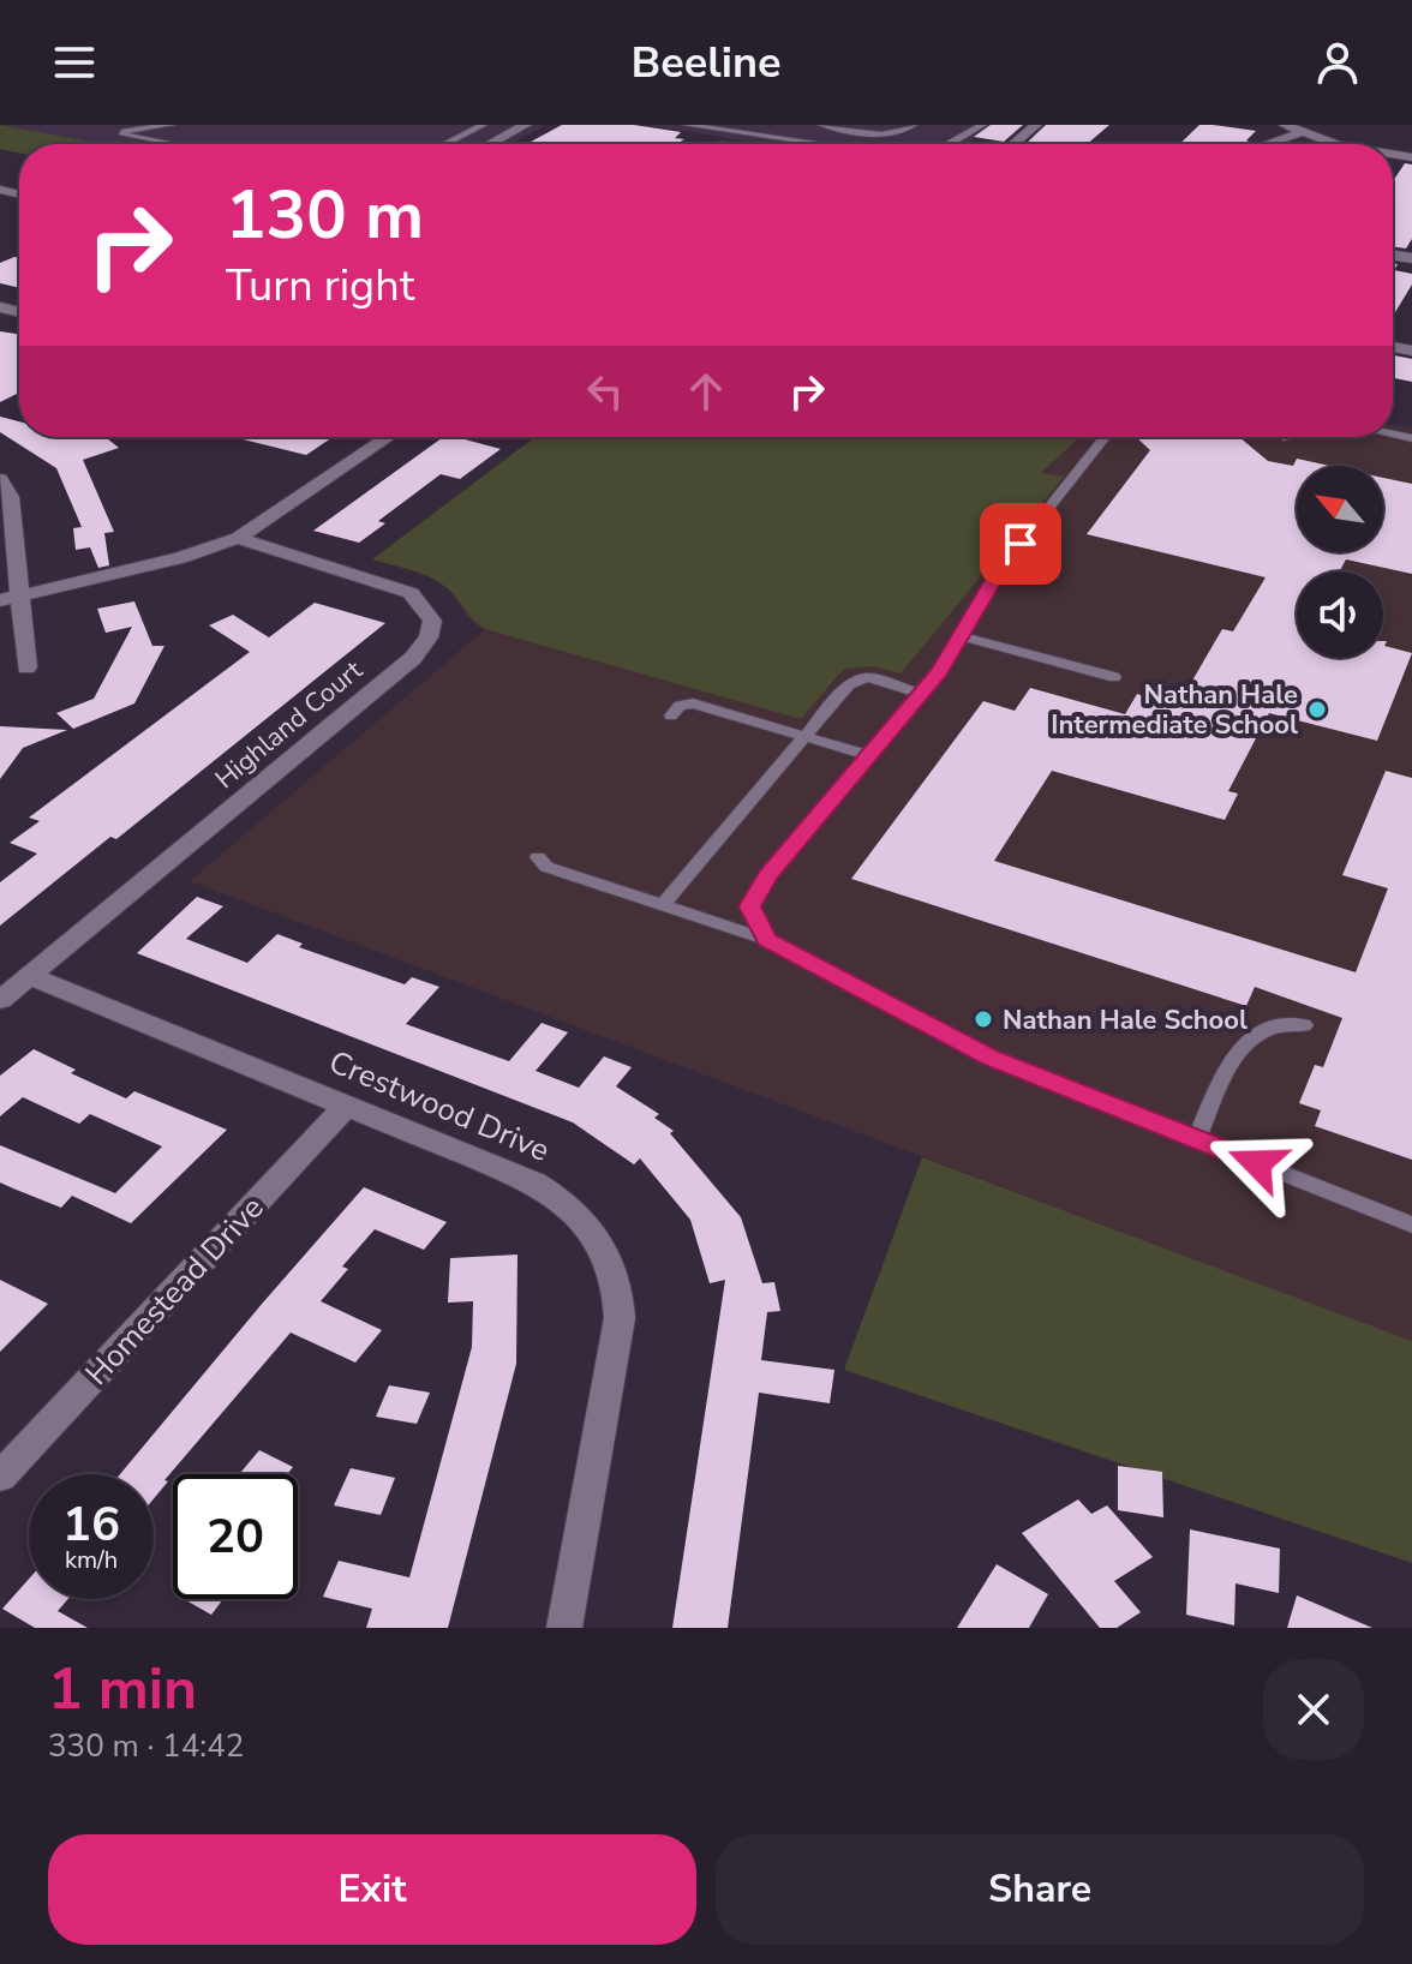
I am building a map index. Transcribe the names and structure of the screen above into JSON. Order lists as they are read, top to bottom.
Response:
{
  "streets": {
    "street": ["Highland Court", "Crestwood Drive", "Homestead Drive"]
  },
  "crossings": [
    ["Highland Court", "Crestwood Drive"],
    ["Crestwood Drive", "Homestead Drive"]
  ],
  "places": ["Nathan Hale Intermediate School", "Nathan Hale School"],
  "north": "top left",
  "page": {
    "header": "Beeline",
    "turn": ["130 m", "Turn right"],
    "speed": "16 km/h",
    "limit": "20",
    "heading": ["1 min", "330 m · 14:42"],
    "buttons": ["Exit", "Share"]
  }
}
